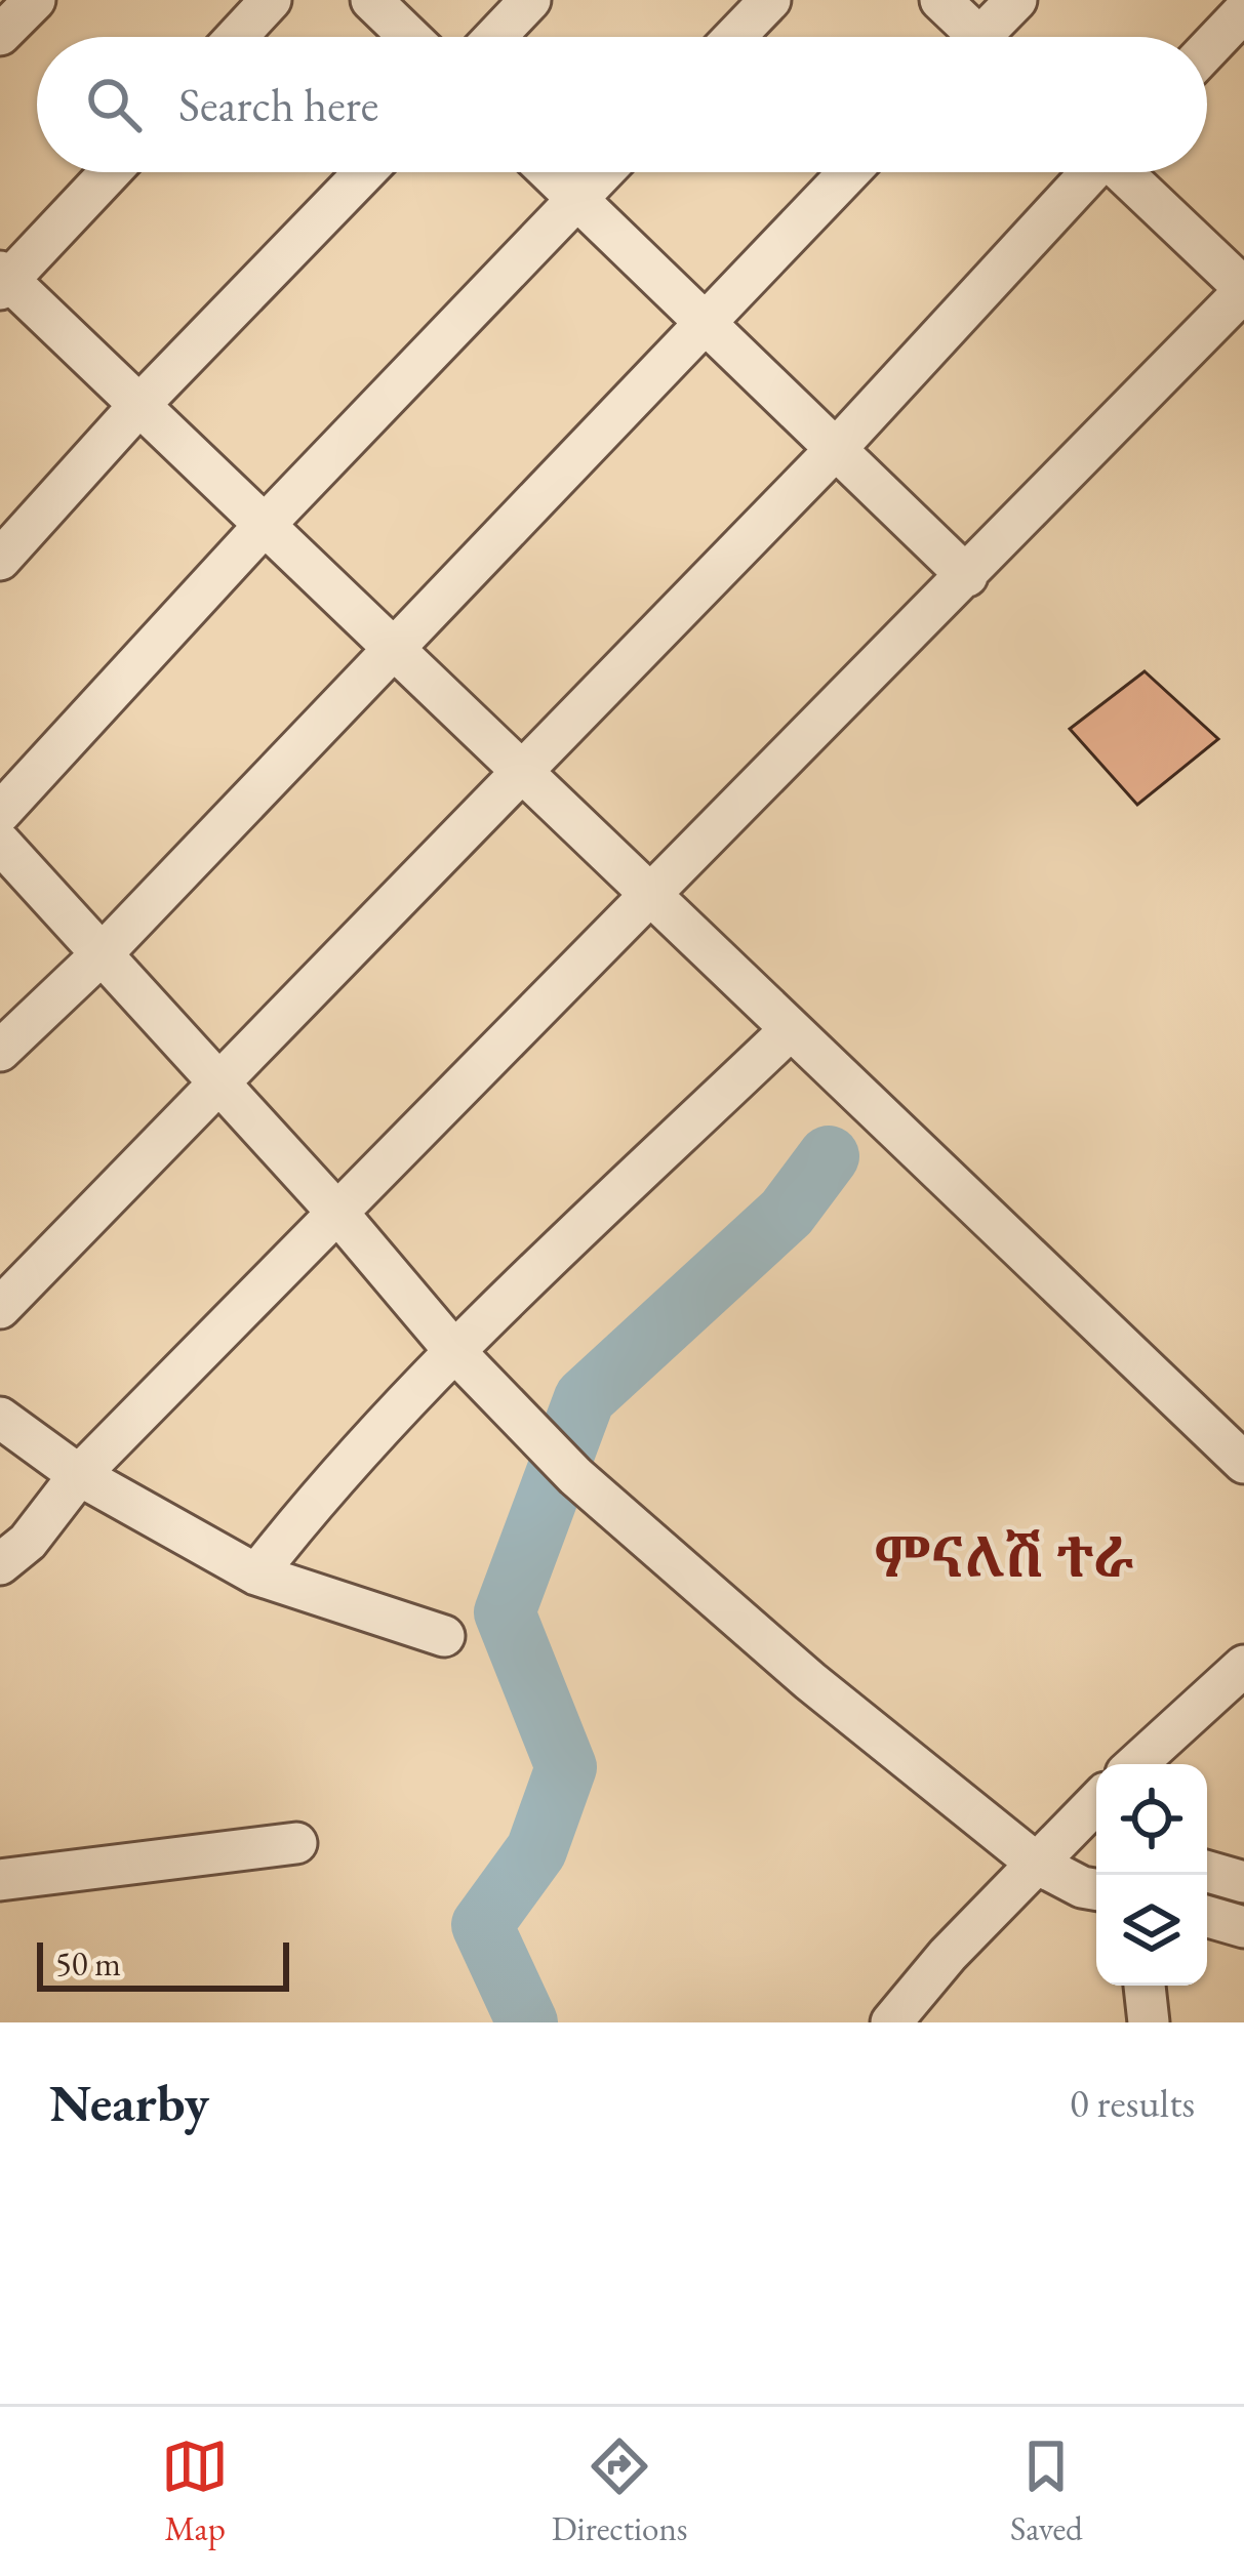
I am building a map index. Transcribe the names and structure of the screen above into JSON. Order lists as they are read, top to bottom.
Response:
{
  "districts": ["ምናለሽ ተራ"],
  "scale_bar": "50 m",
  "page": {
    "search": "Search here",
    "scale": "50 m",
    "heading": ["Nearby", "0 results"],
    "nav": ["Map", "Directions", "Saved"]
  }
}
